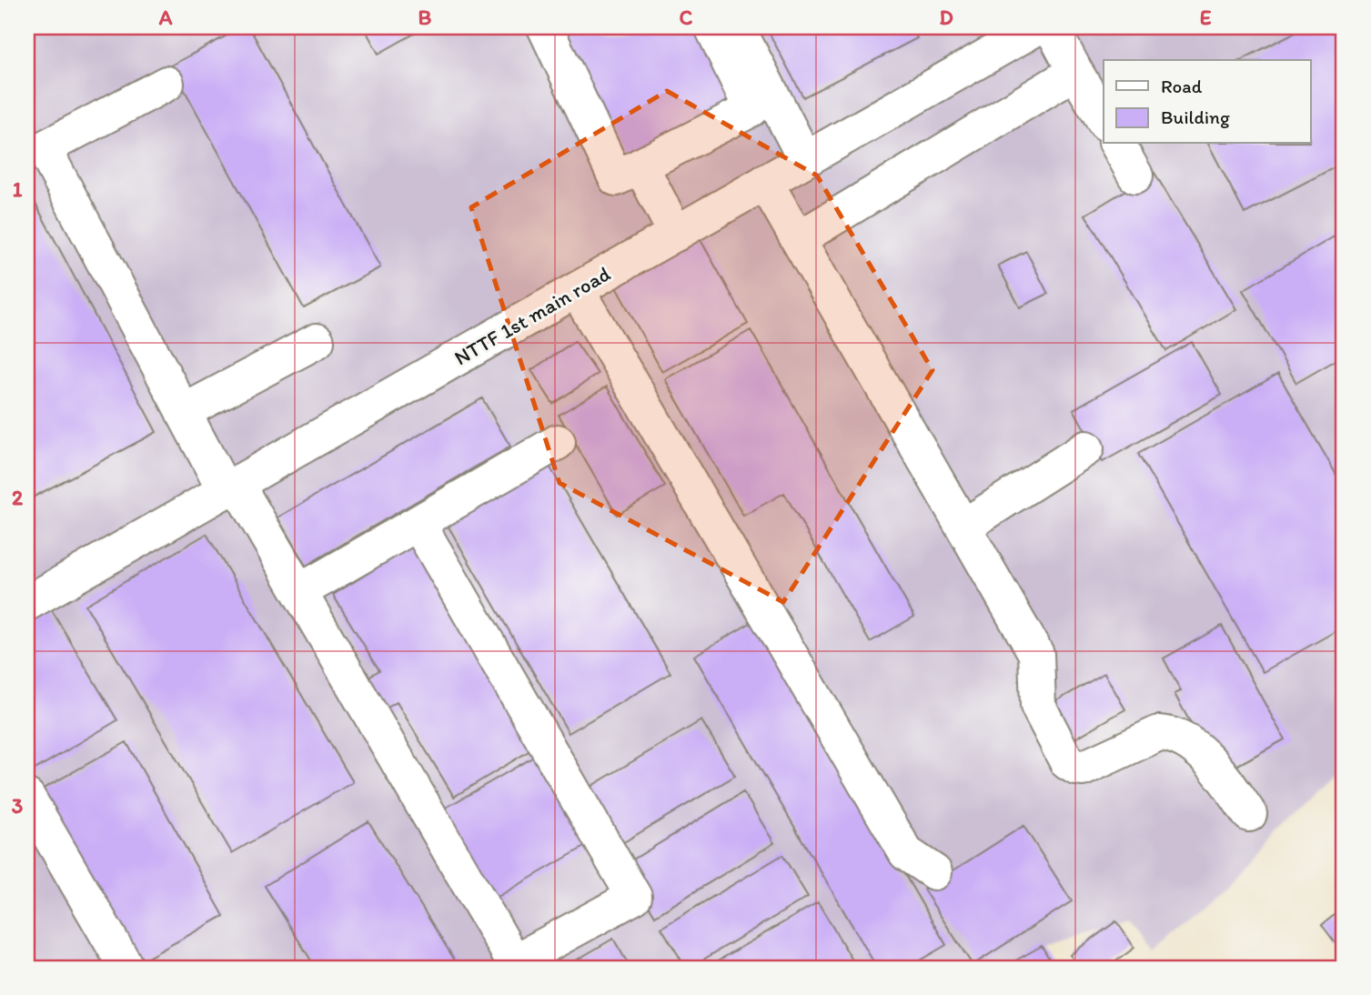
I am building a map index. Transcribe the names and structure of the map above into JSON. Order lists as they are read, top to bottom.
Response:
{
  "streets": {
    "street": ["NTTF 1st main road"]
  },
  "legend": ["Road", "Building"],
  "grid": {
    "columns": [
      "A",
      "B",
      "C",
      "D",
      "E"
    ],
    "rows": ["1", "2", "3"]
  }
}
